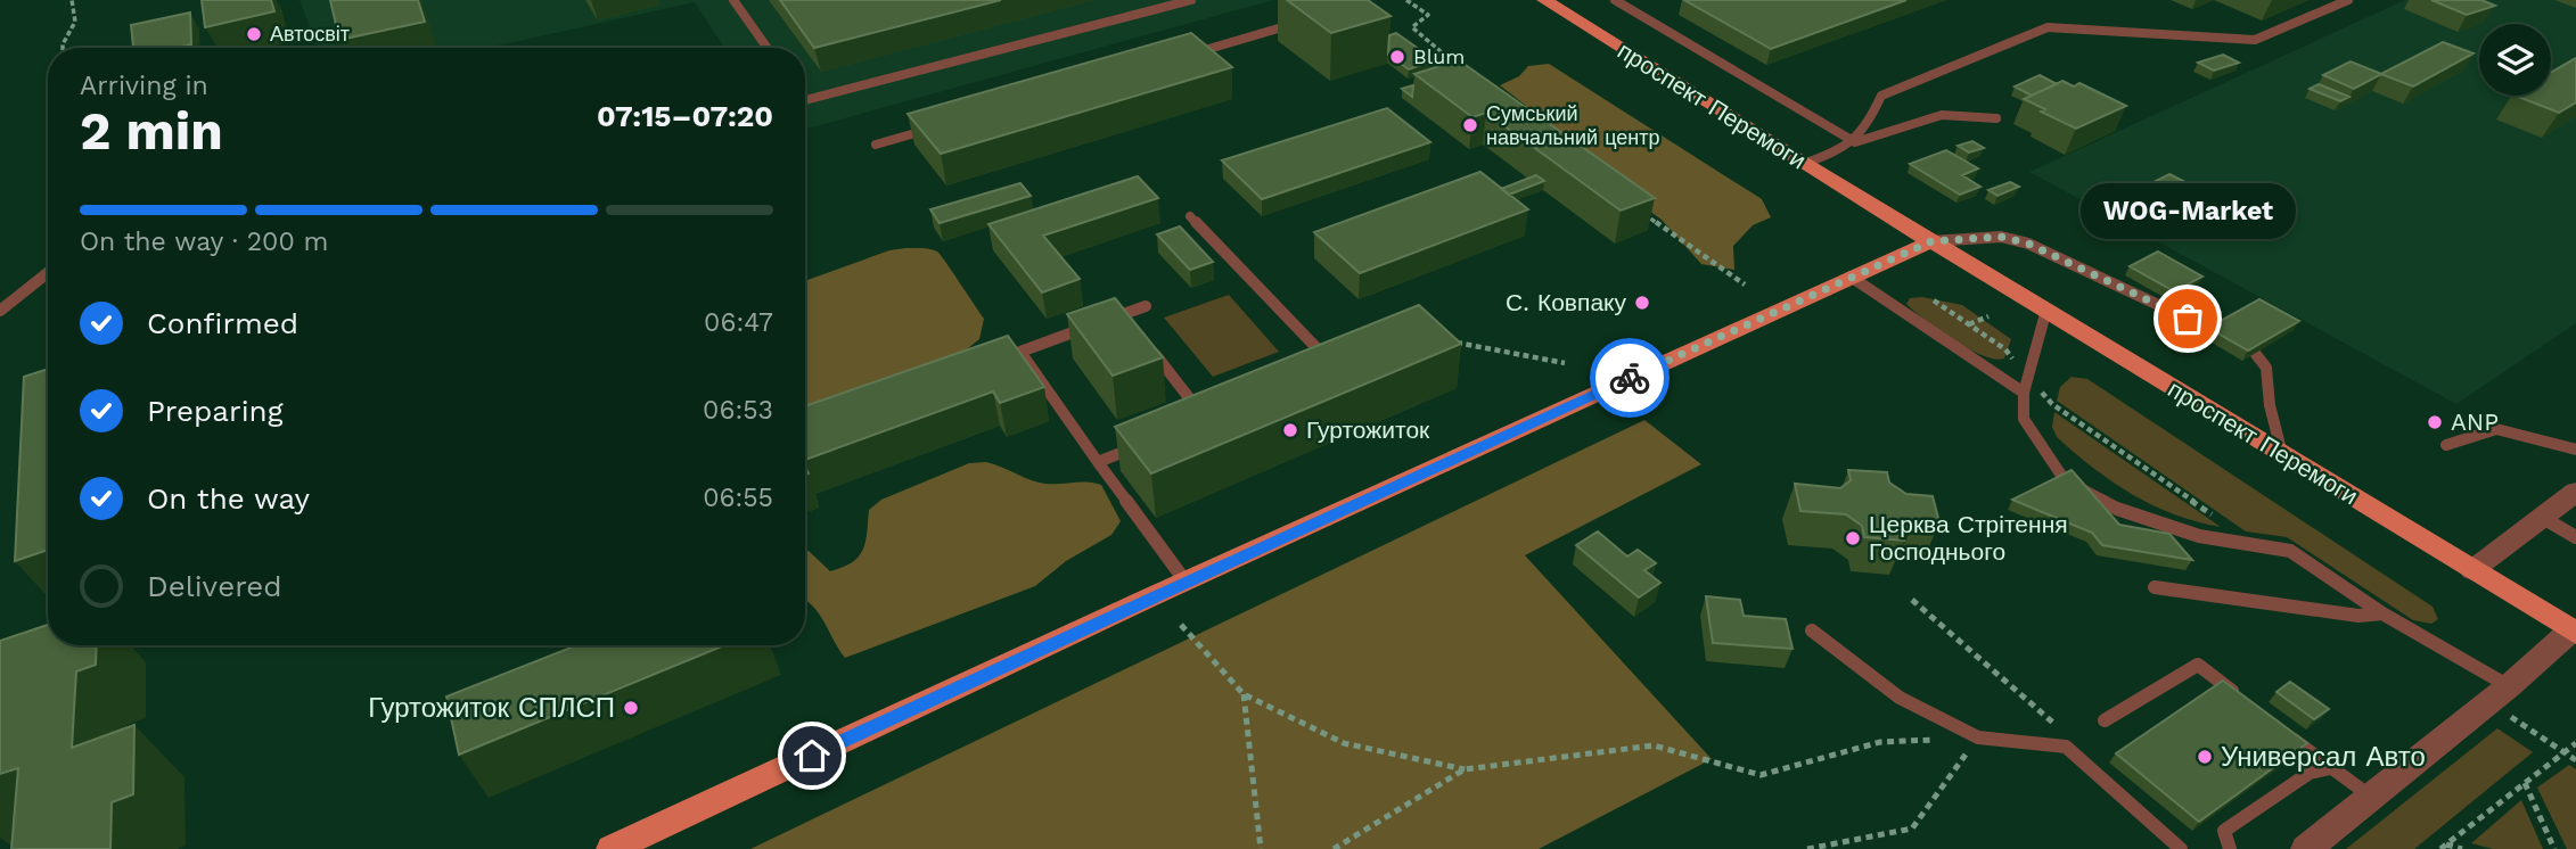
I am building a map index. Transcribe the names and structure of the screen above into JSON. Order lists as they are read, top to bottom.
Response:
{
  "streets": {
    "main road": ["проспект Перемоги"]
  },
  "places": [
    "Автосвіт",
    "Blum",
    "Сумський навчальний центр",
    "С. Ковпаку",
    "WOG-Market",
    "ANP",
    "Гуртожиток",
    "Церква Стрітення Господнього",
    "Гуртожиток СПЛСП",
    "Универсал Авто"
  ],
  "page": {
    "heading": ["2 min", "Arriving in", "07:15–07:20"],
    "bubble": "WOG-Market",
    "bar": "On the way · 200 m",
    "list": [
      ["Confirmed", "06:47"],
      ["Preparing", "06:53"],
      ["On the way", "06:55"],
      "Delivered"
    ]
  }
}
